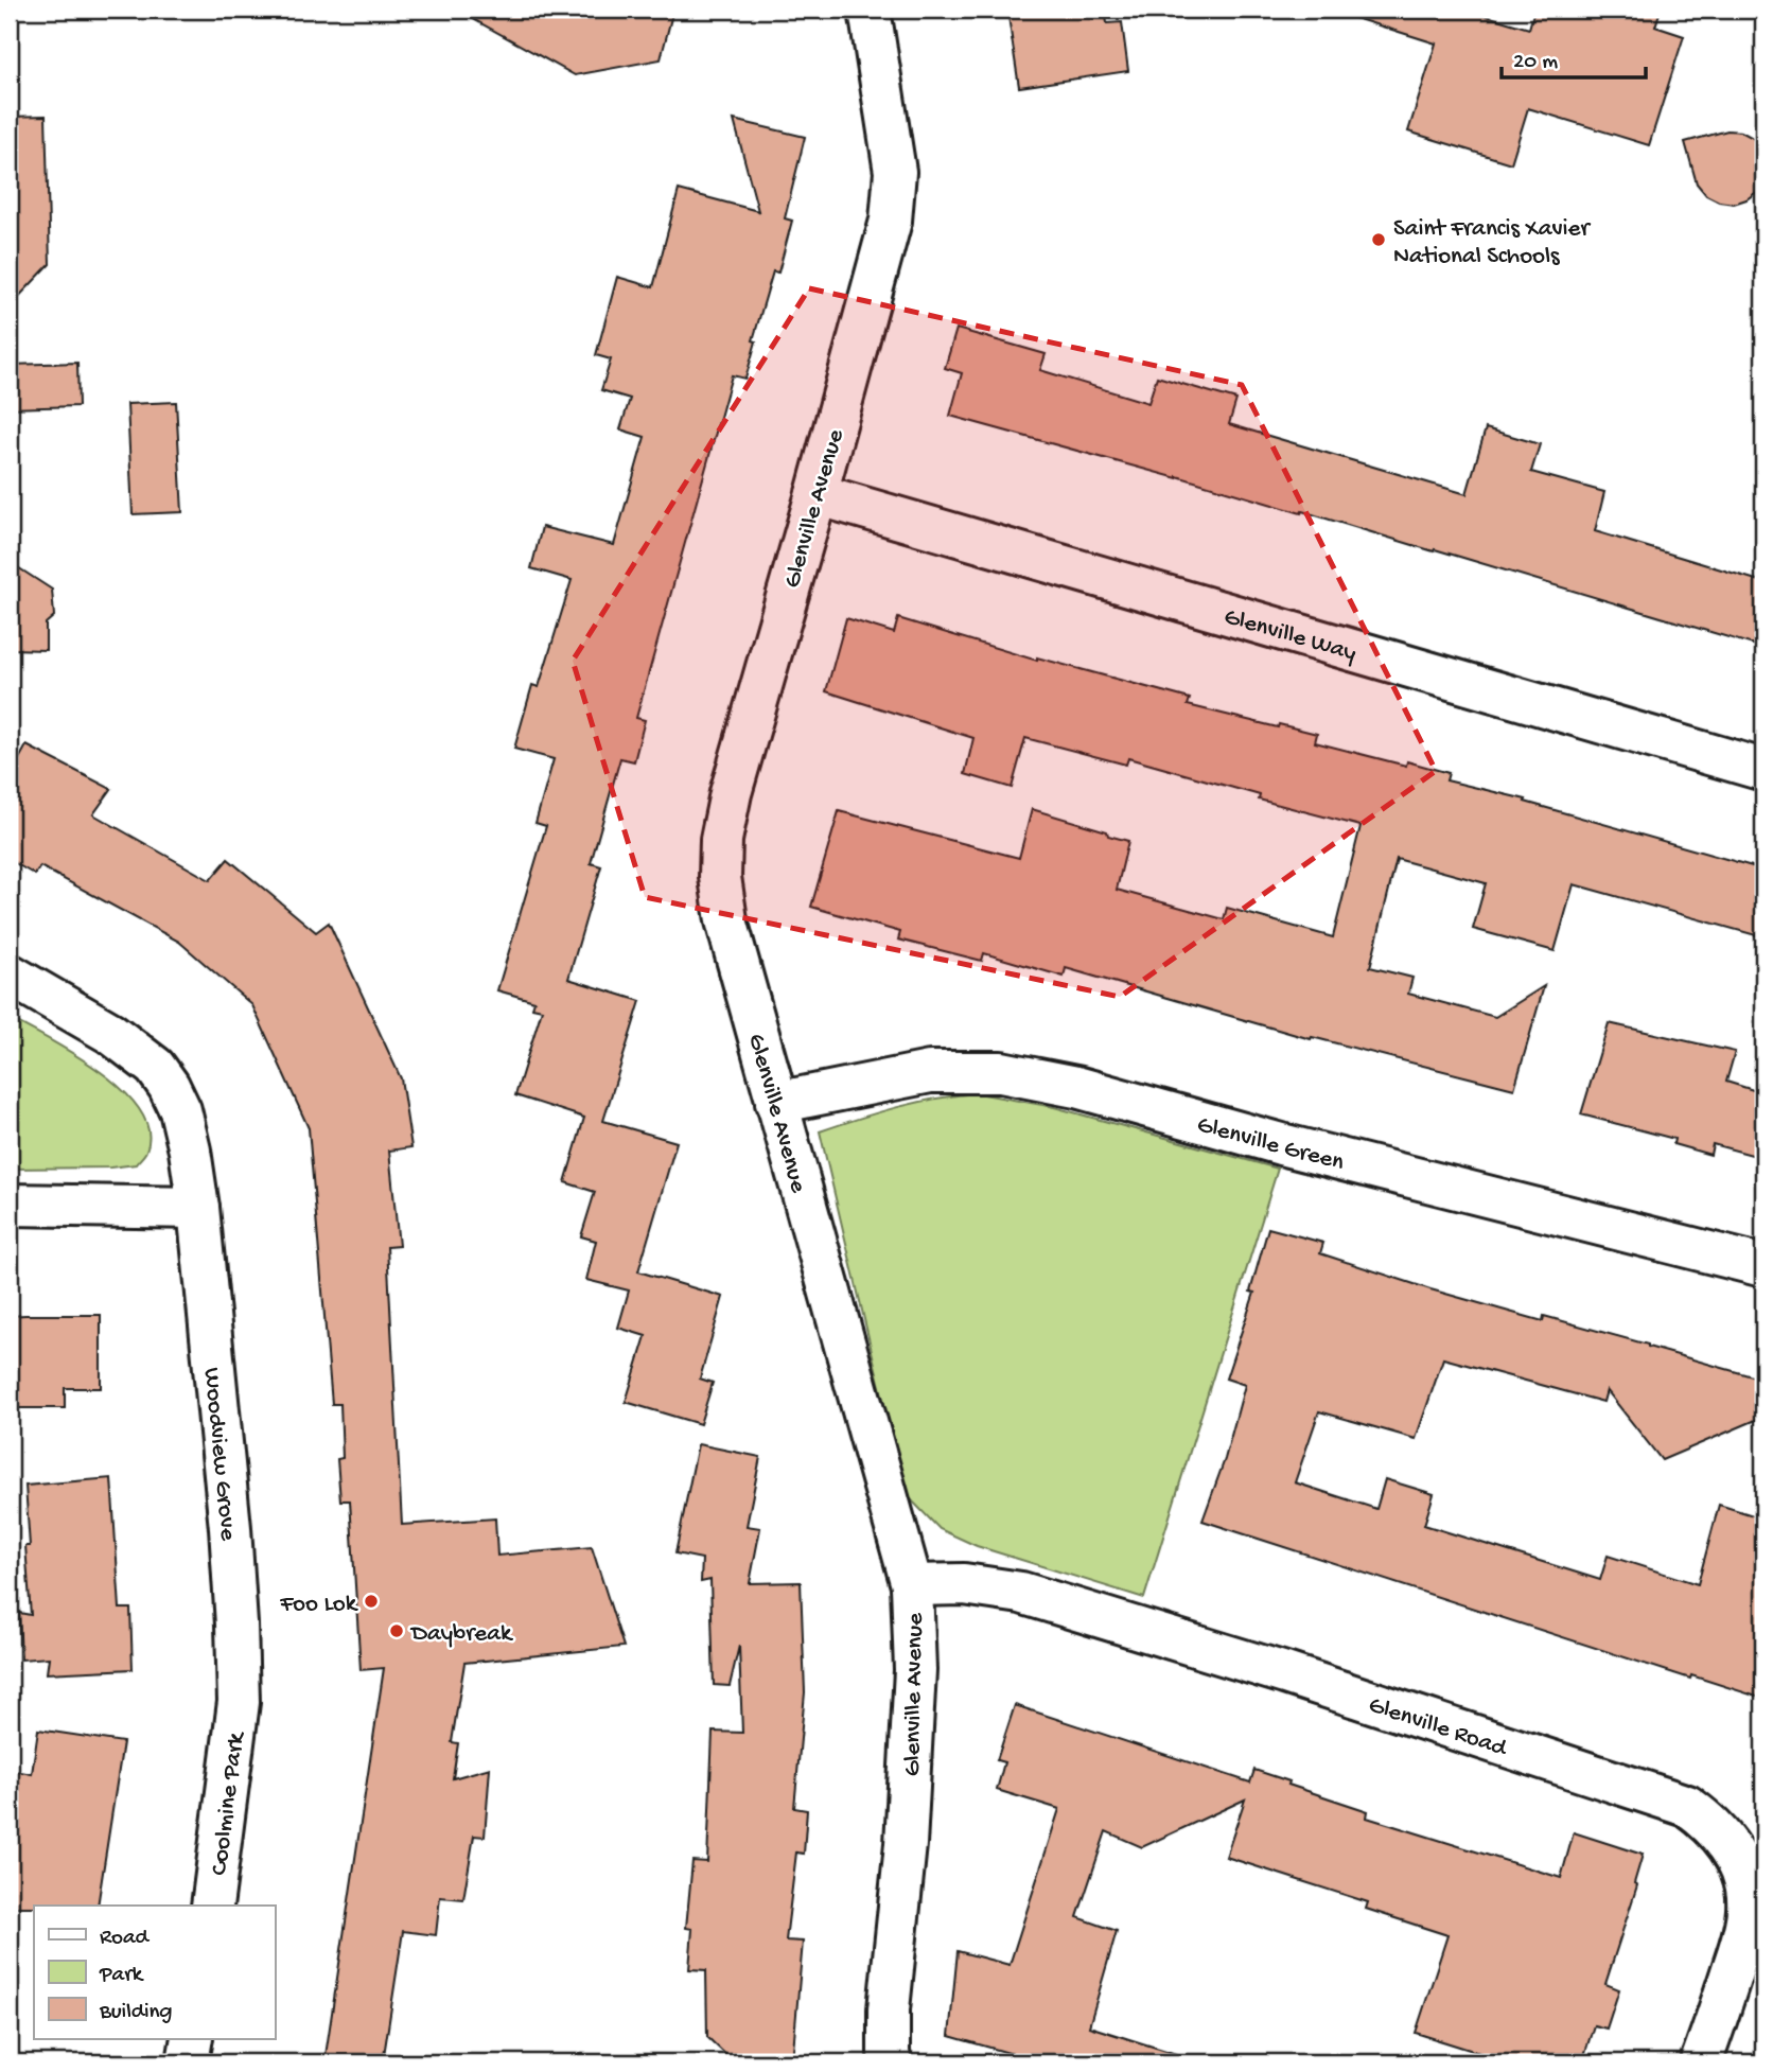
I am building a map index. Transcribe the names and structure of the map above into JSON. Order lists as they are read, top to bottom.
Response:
{
  "streets": {
    "street": [
      "Glenville Avenue",
      "Glenville Way",
      "Glenville Green",
      "Woodview Grove",
      "Glenville Road",
      "Coolmine Park"
    ]
  },
  "crossings": [
    ["Glenville Avenue", "Glenville Way"],
    ["Glenville Avenue", "Glenville Green"],
    ["Glenville Avenue", "Glenville Road"],
    ["Woodview Grove", "Coolmine Park"]
  ],
  "places": ["Saint Francis Xavier National Schools", "Foo Lok", "Daybreak"],
  "legend": ["Road", "Park", "Building"],
  "scale_bar": "20 m"
}
